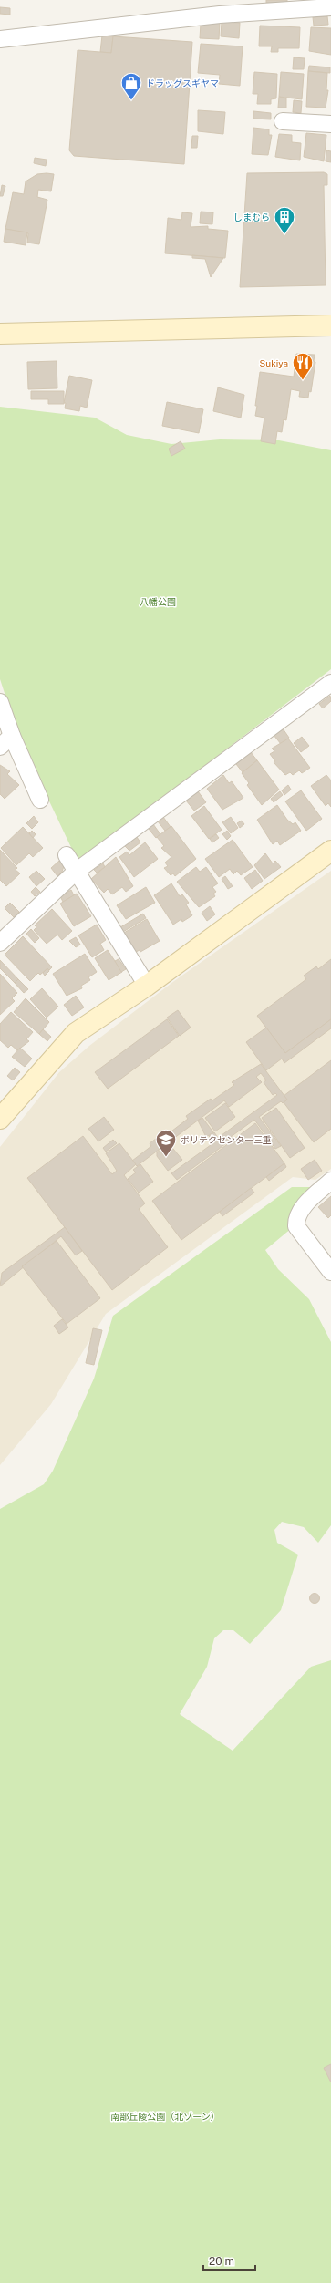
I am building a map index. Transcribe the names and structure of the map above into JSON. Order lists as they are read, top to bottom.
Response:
{
  "parks": ["八幡公園", "南部丘陵公園（北ゾーン）"],
  "places": {
    "shop": ["ドラッグスギヤマ"],
    "building": ["しまむら"],
    "restaurant": ["Sukiya"],
    "school or university": ["ポリテクセンター三重"]
  },
  "scale_bar": "20 m"
}
